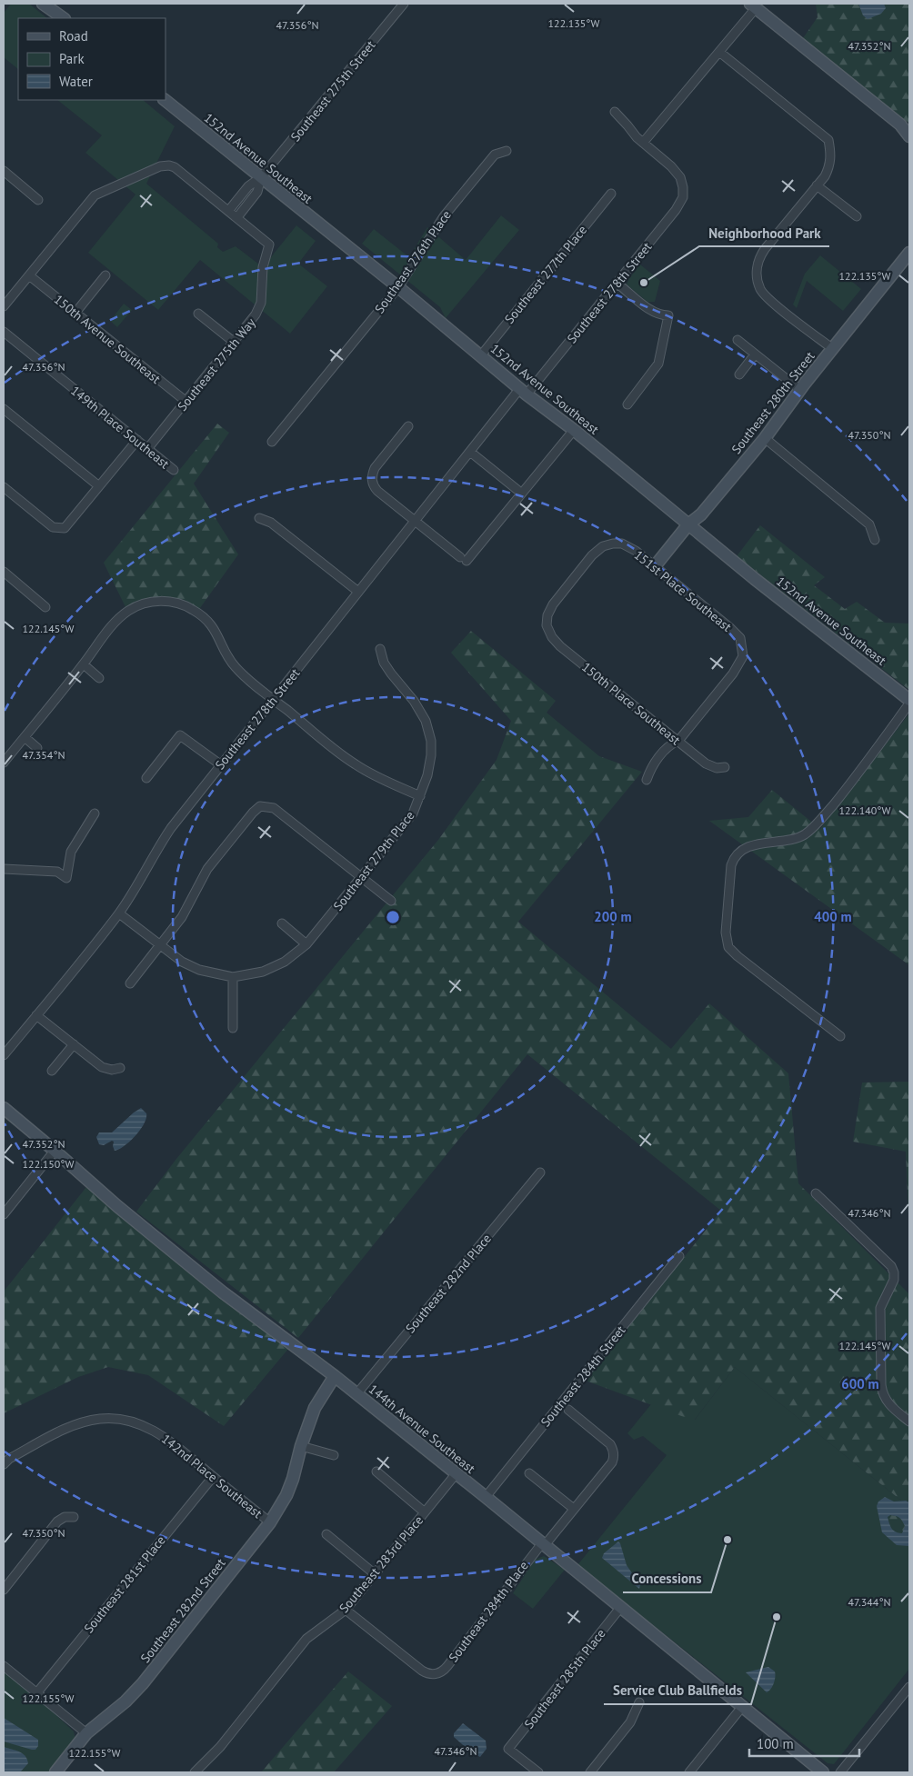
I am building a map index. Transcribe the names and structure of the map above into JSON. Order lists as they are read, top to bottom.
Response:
{
  "streets": {
    "street": [
      "Southeast 275th Street",
      "152nd Avenue Southeast",
      "Southeast 276th Place",
      "Southeast 277th Place",
      "Southeast 278th Street",
      "150th Avenue Southeast",
      "Southeast 275th Way",
      "Southeast 280th Street",
      "149th Place Southeast",
      "151st Place Southeast",
      "150th Place Southeast",
      "Southeast 279th Place",
      "Southeast 282nd Place",
      "Southeast 284th Street",
      "144th Avenue Southeast",
      "142nd Place Southeast",
      "Southeast 283rd Place",
      "Southeast 281st Place",
      "Southeast 282nd Street",
      "Southeast 284th Place",
      "Southeast 285th Place"
    ]
  },
  "crossings": [
    ["Southeast 275th Street", "152nd Avenue Southeast"],
    ["Southeast 275th Street", "Southeast 275th Way"],
    ["152nd Avenue Southeast", "Southeast 276th Place"],
    ["152nd Avenue Southeast", "Southeast 277th Place"],
    ["152nd Avenue Southeast", "Southeast 278th Street"],
    ["152nd Avenue Southeast", "Southeast 280th Street"],
    ["150th Avenue Southeast", "Southeast 275th Way"],
    ["Southeast 275th Way", "149th Place Southeast"],
    ["Southeast 280th Street", "151st Place Southeast"],
    ["151st Place Southeast", "150th Place Southeast"],
    ["Southeast 282nd Place", "144th Avenue Southeast"],
    ["Southeast 284th Street", "144th Avenue Southeast"],
    ["144th Avenue Southeast", "Southeast 283rd Place"],
    ["144th Avenue Southeast", "Southeast 282nd Street"],
    ["144th Avenue Southeast", "Southeast 284th Place"],
    ["144th Avenue Southeast", "Southeast 285th Place"],
    ["142nd Place Southeast", "Southeast 281st Place"],
    ["142nd Place Southeast", "Southeast 282nd Street"],
    ["Southeast 283rd Place", "Southeast 284th Place"]
  ],
  "places": ["Neighborhood Park", "Concessions", "Service Club Ballfields"],
  "legend": ["Road", "Park", "Water"],
  "scale_bar": "100 m",
  "coordinates": [
    "122.135°W",
    "47.356°N",
    "47.352°N",
    "47.350°N",
    "122.145°W",
    "47.354°N",
    "122.140°W",
    "122.150°W",
    "47.346°N",
    "47.344°N",
    "122.155°W"
  ],
  "rings": ["200 m", "400 m", "600 m"]
}
